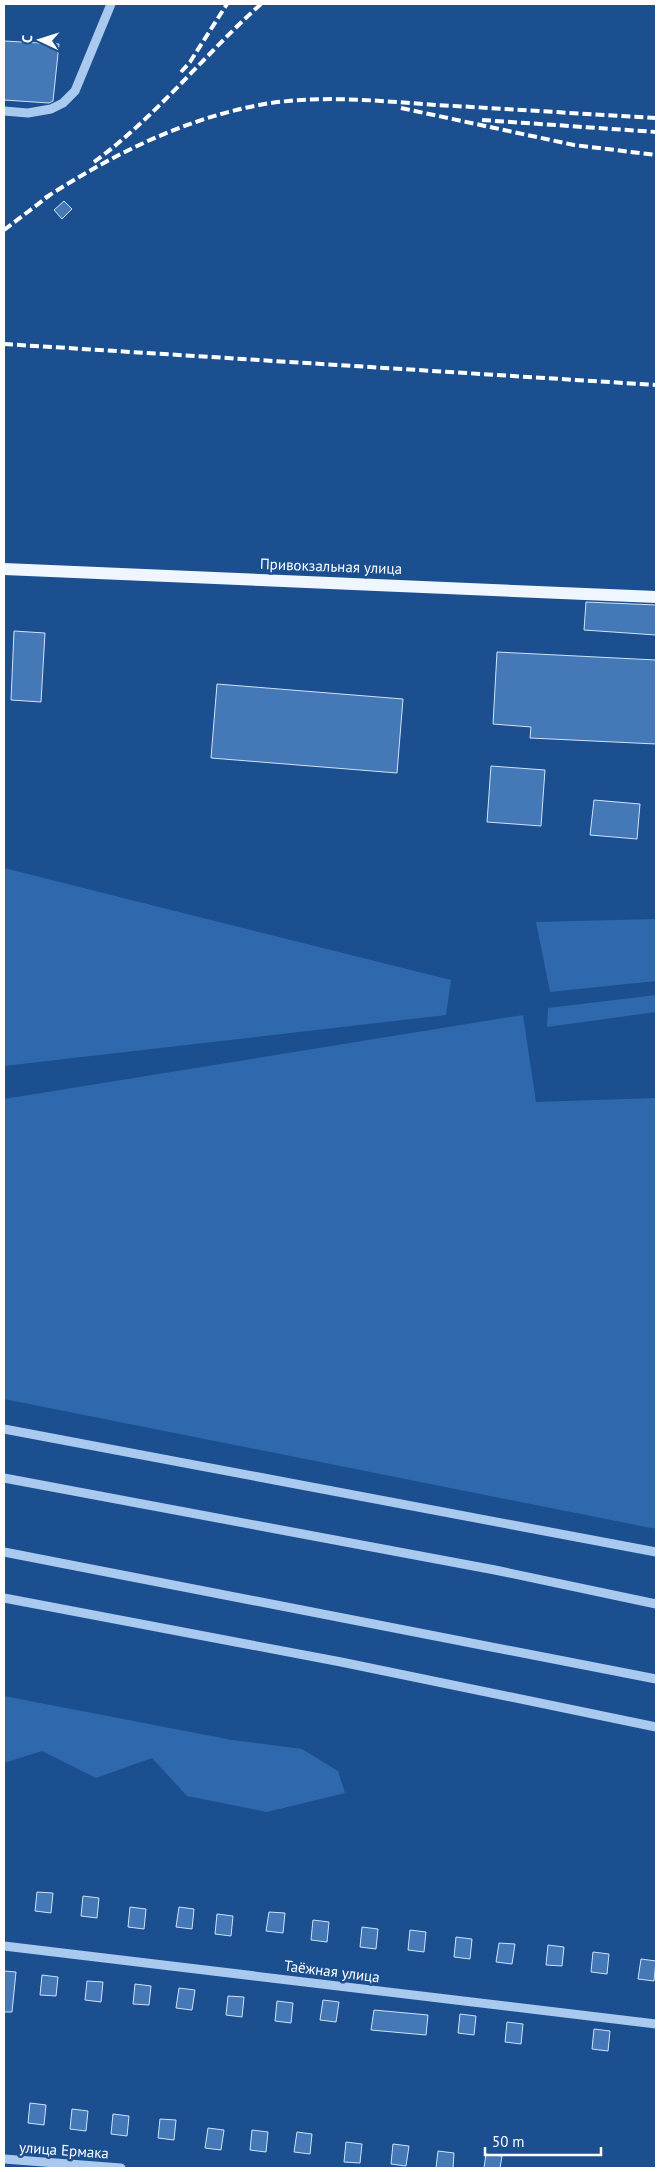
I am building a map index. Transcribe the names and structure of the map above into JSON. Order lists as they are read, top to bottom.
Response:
{
  "streets": {
    "main road": ["Привокзальная улица"],
    "street": ["Таёжная улица", "улица Ермака"]
  },
  "scale_bar": "50 m",
  "north": "left"
}
